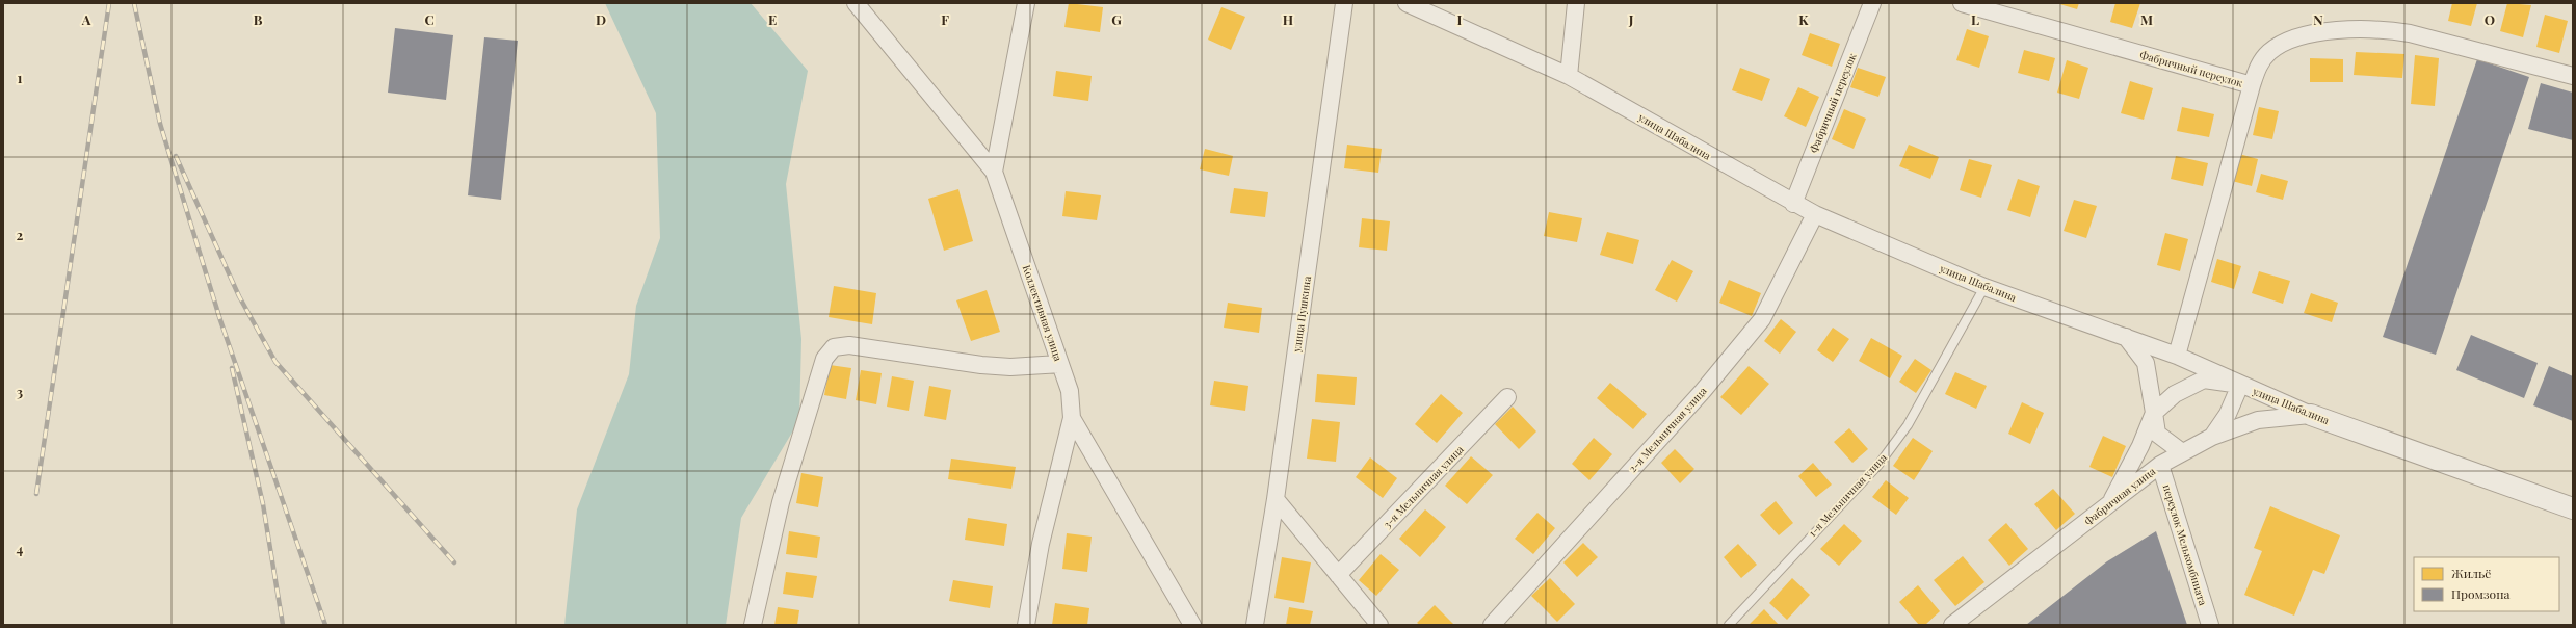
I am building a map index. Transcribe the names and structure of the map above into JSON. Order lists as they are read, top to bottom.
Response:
{
  "streets": {
    "street": [
      "Фабричный переулок",
      "улица Шабалина",
      "Коллективная улица",
      "улица Пушкина",
      "2-я Мельничная улица",
      "3-я Мельничная улица",
      "Фабричная улица",
      "переулок Мелькомбината"
    ],
    "lane": ["1-я Мельничная улица"]
  },
  "crossings": [
    ["Фабричный переулок", "улица Шабалина"],
    ["улица Шабалина", "2-я Мельничная улица"],
    ["улица Шабалина", "1-я Мельничная улица"],
    ["улица Шабалина", "Фабричная улица"],
    ["Фабричная улица", "переулок Мелькомбината"]
  ],
  "legend": ["Жильё", "Промзона"],
  "grid": {
    "columns": [
      "A",
      "B",
      "C",
      "D",
      "E",
      "F",
      "G",
      "H",
      "I",
      "J",
      "K",
      "L",
      "M",
      "N",
      "O"
    ],
    "rows": [
      "1",
      "2",
      "3",
      "4"
    ]
  }
}
